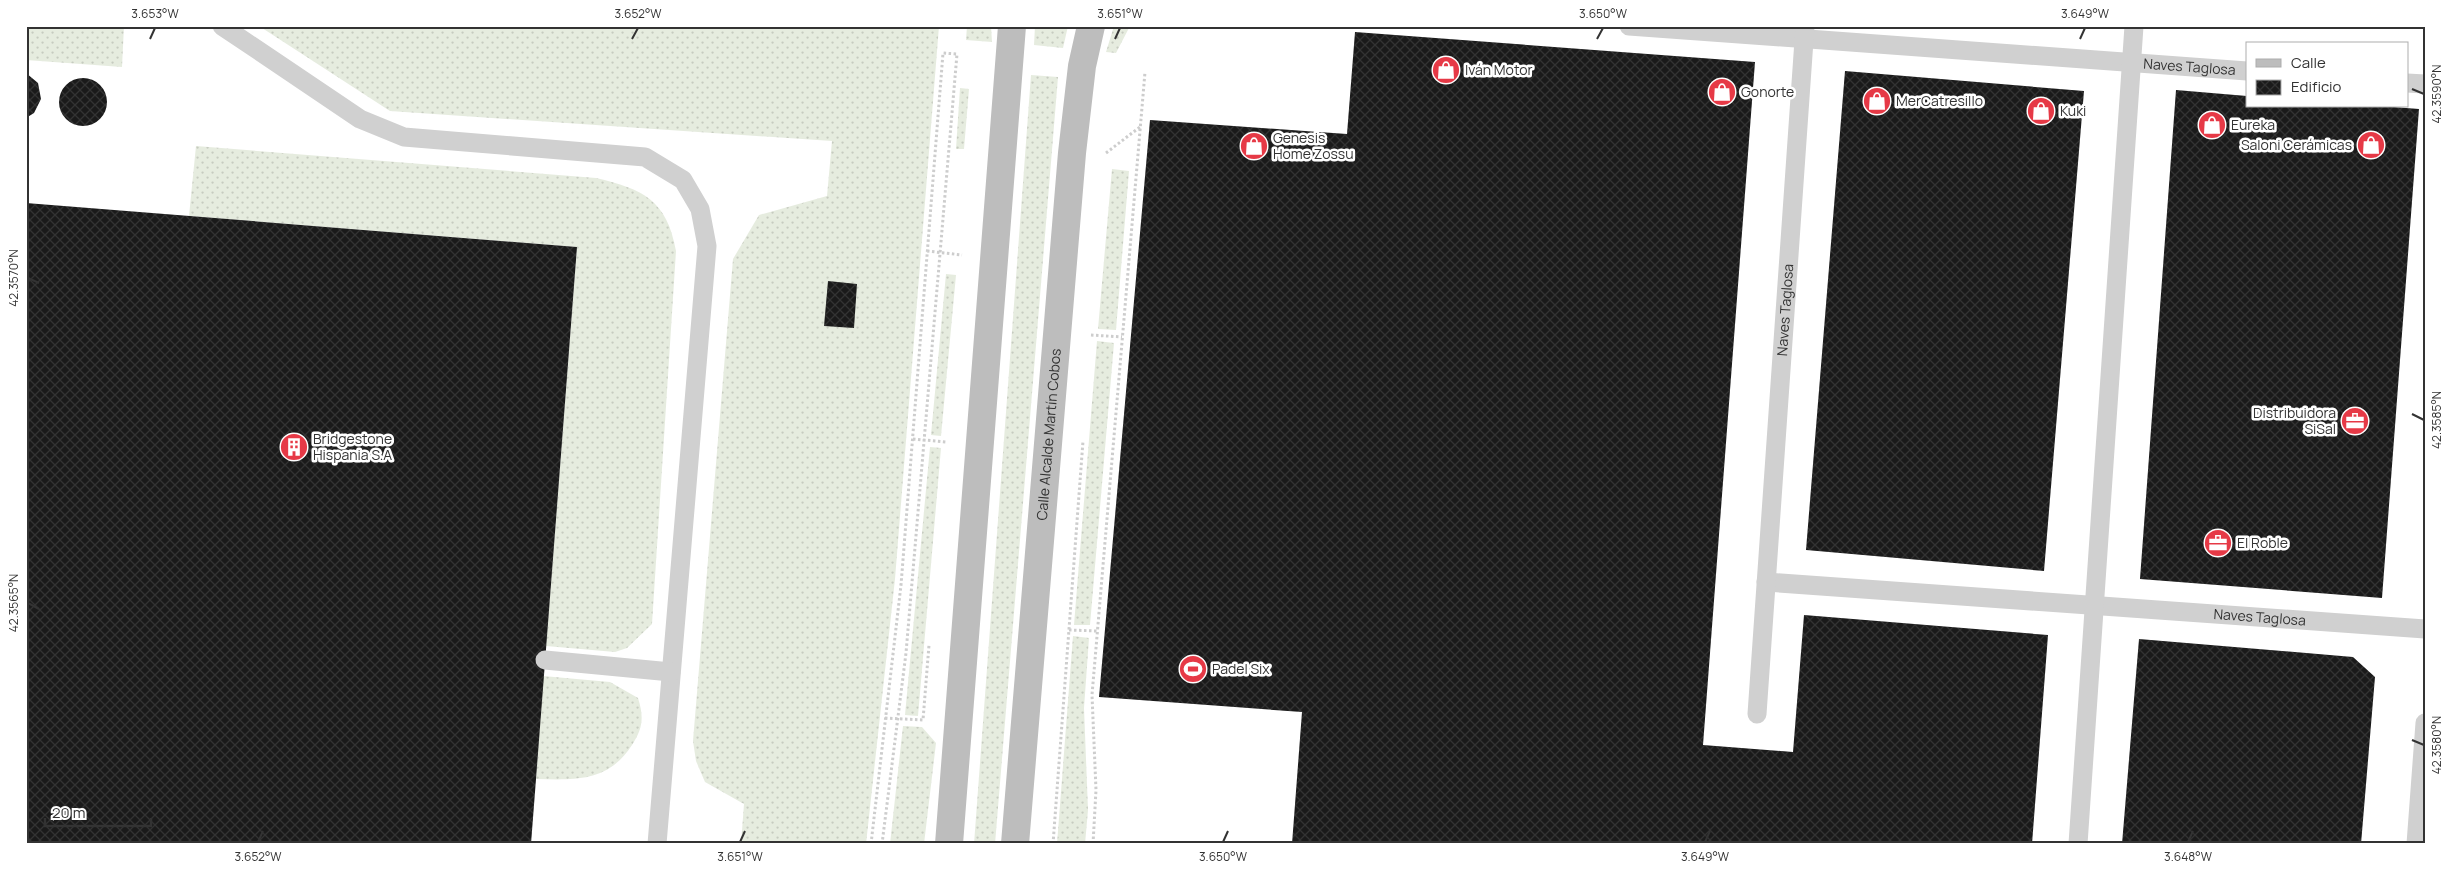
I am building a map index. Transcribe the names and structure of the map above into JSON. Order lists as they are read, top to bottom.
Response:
{
  "streets": {
    "main road": ["Calle Alcalde Martín Cobos"],
    "lane": ["Naves Taglosa"]
  },
  "places": {
    "shop": [
      "Iván Motor",
      "Gonorte",
      "MerCatresillo",
      "Kuki",
      "Eureka",
      "Saloni Cerámicas",
      "Genesis Home Zossu"
    ],
    "office": ["Distribuidora SiSal", "El Roble"],
    "building": ["Bridgestone Hispania S.A"],
    "sports": ["Padel Six"]
  },
  "legend": ["Calle", "Edificio"],
  "scale_bar": "20 m",
  "coordinates": [
    "3.653°W",
    "3.652°W",
    "3.651°W",
    "3.650°W",
    "3.649°W",
    "42.3590°N",
    "42.3570°N",
    "42.3585°N",
    "42.3565°N",
    "42.3580°N",
    "3.648°W"
  ]
}
